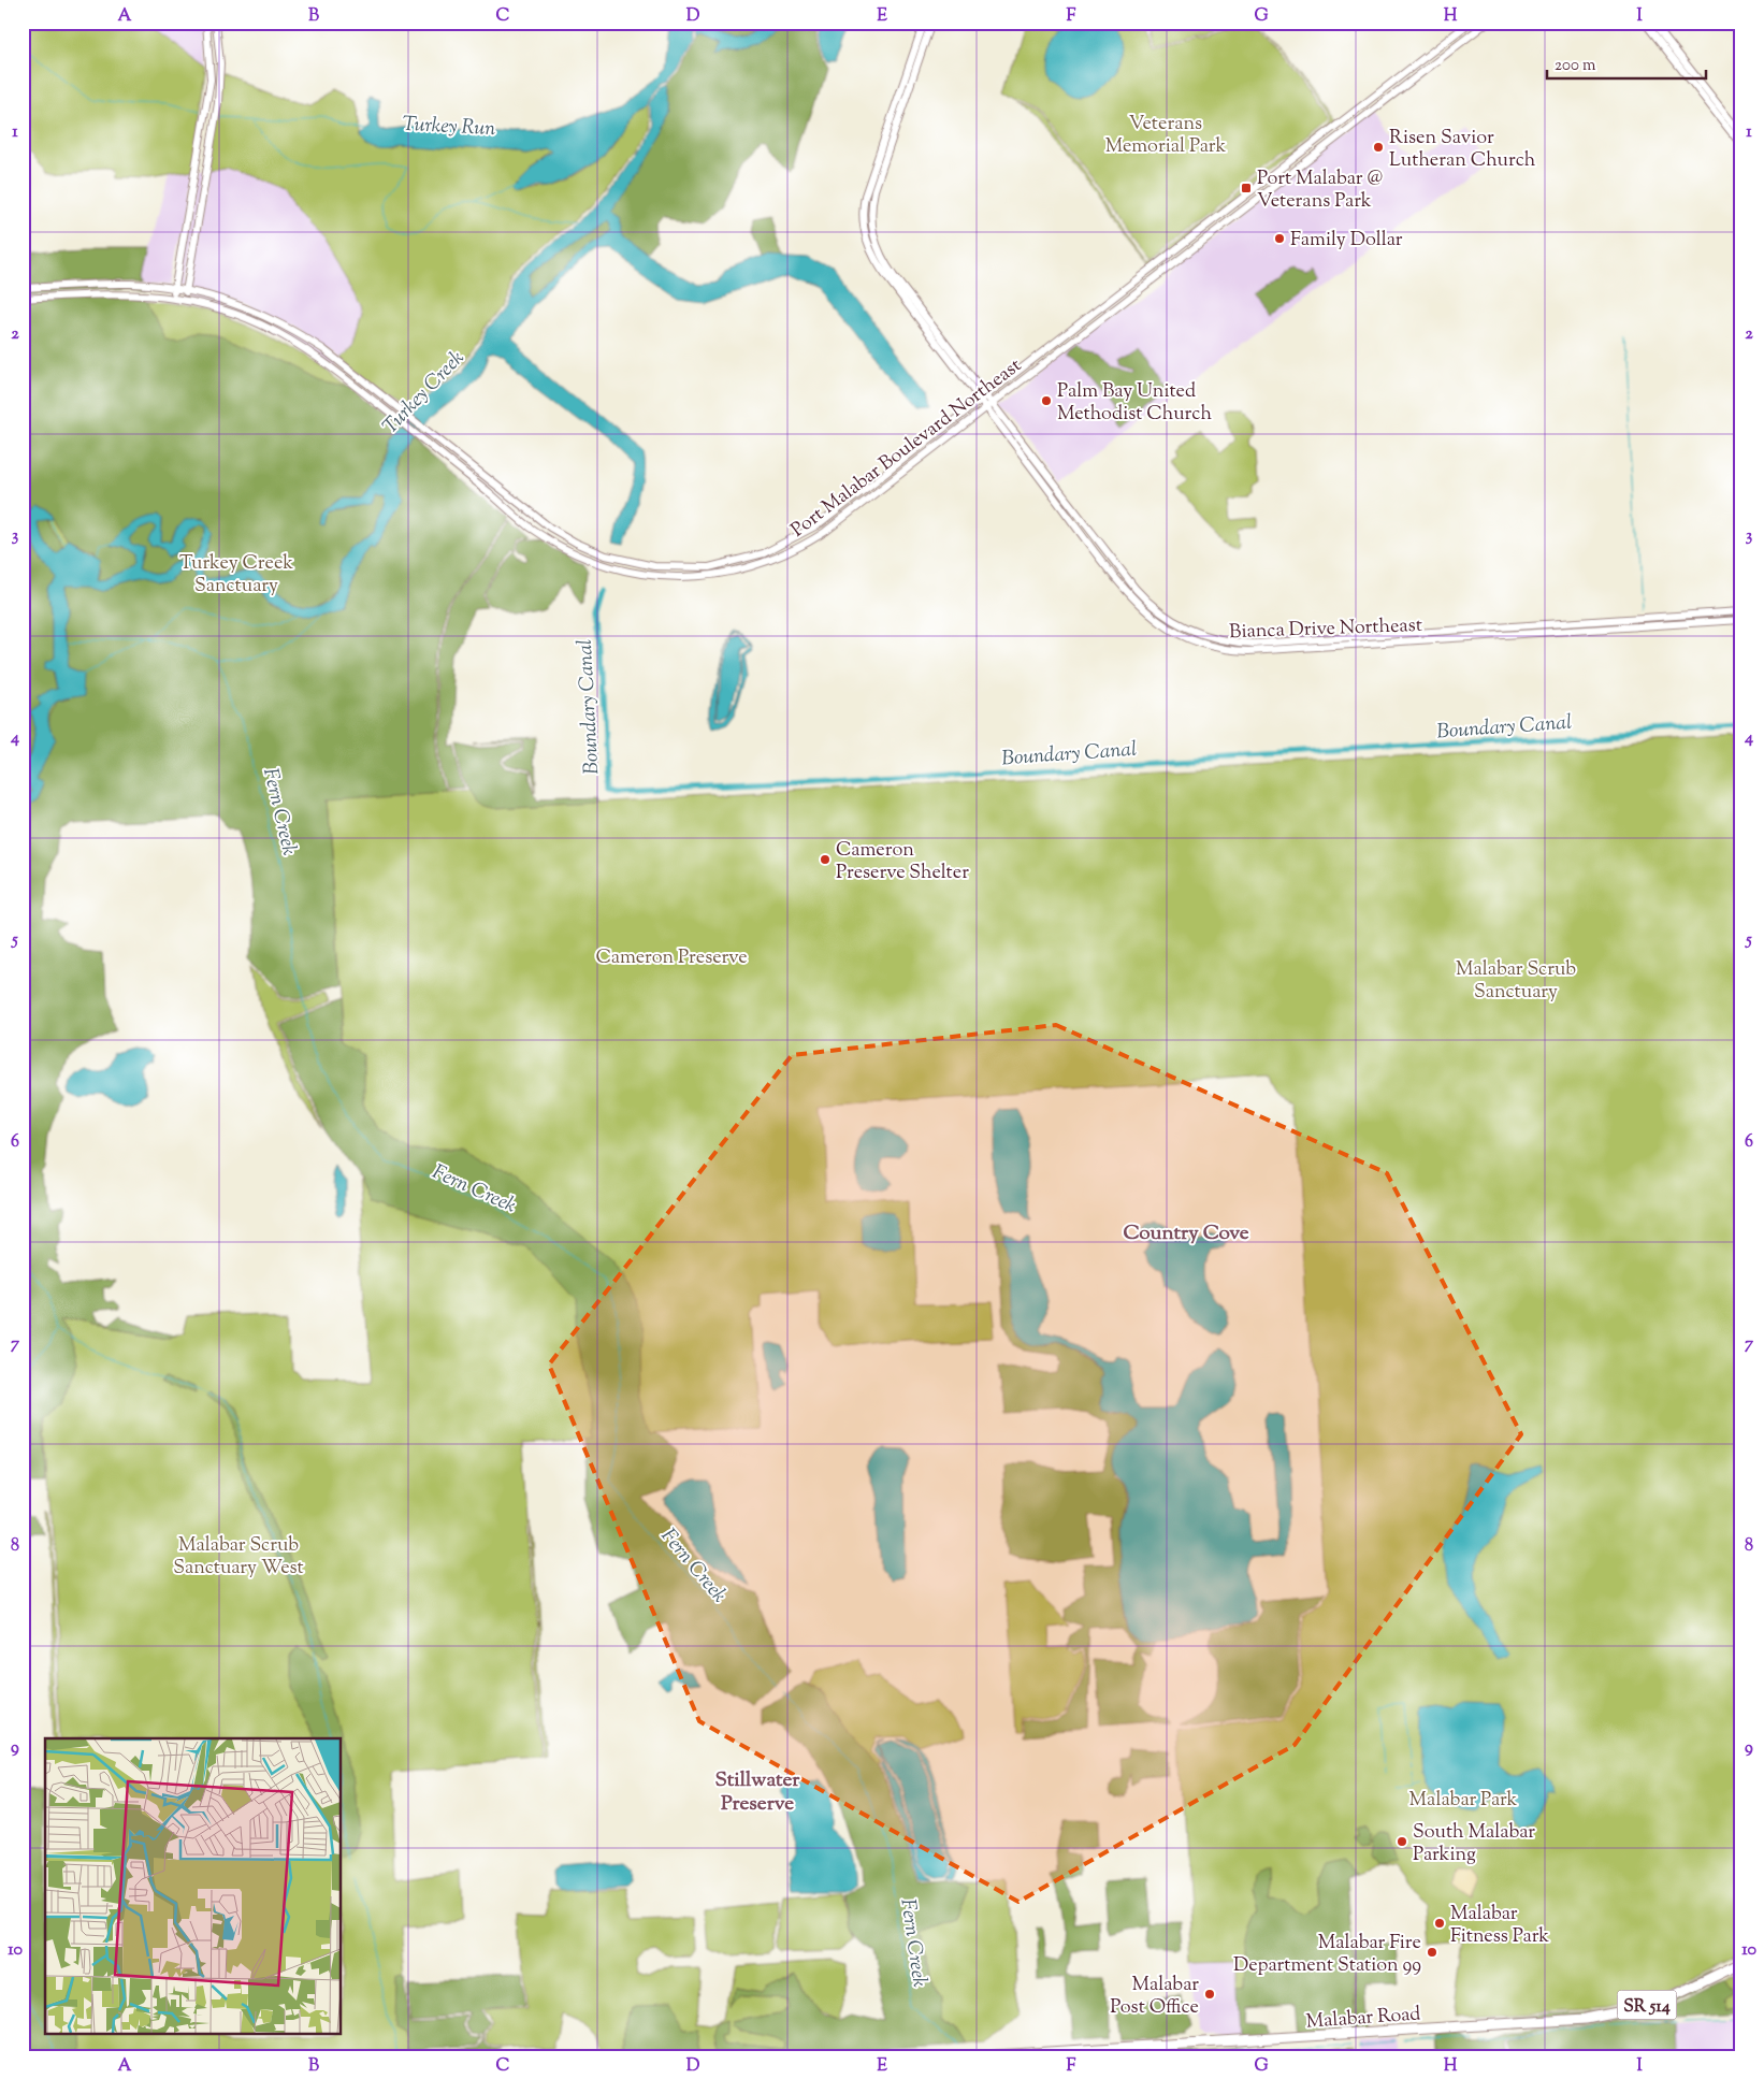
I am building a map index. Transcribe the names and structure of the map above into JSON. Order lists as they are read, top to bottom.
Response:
{
  "streets": {
    "main road": ["SR 514", "Malabar Road"],
    "street": ["Port Malabar Boulevard Northeast", "Bianca Drive Northeast"]
  },
  "crossings": [
    ["Port Malabar Boulevard Northeast", "Bianca Drive Northeast"]
  ],
  "districts": ["Country Cove", "Stillwater Preserve"],
  "water": [
    "Turkey Run",
    "Turkey Creek",
    "Boundary Canal",
    "Fern Creek"
  ],
  "parks": [
    "Veterans Memorial Park",
    "Turkey Creek Sanctuary",
    "Cameron Preserve",
    "Malabar Scrub Sanctuary",
    "Malabar Scrub Sanctuary West",
    "Malabar Park"
  ],
  "places": {
    "other": [
      "Risen Savior Lutheran Church",
      "Family Dollar",
      "Palm Bay United Methodist Church",
      "Cameron Preserve Shelter",
      "South Malabar Parking",
      "Malabar Fitness Park",
      "Malabar Fire Department Station 99",
      "Malabar Post Office"
    ],
    "transit": ["Port Malabar @ Veterans Park"]
  },
  "scale_bar": "200 m",
  "grid": {
    "columns": [
      "A",
      "B",
      "C",
      "D",
      "E",
      "F",
      "G",
      "H",
      "I"
    ],
    "rows": [
      "1",
      "2",
      "3",
      "4",
      "5",
      "6",
      "7",
      "8",
      "9",
      "10"
    ]
  }
}
